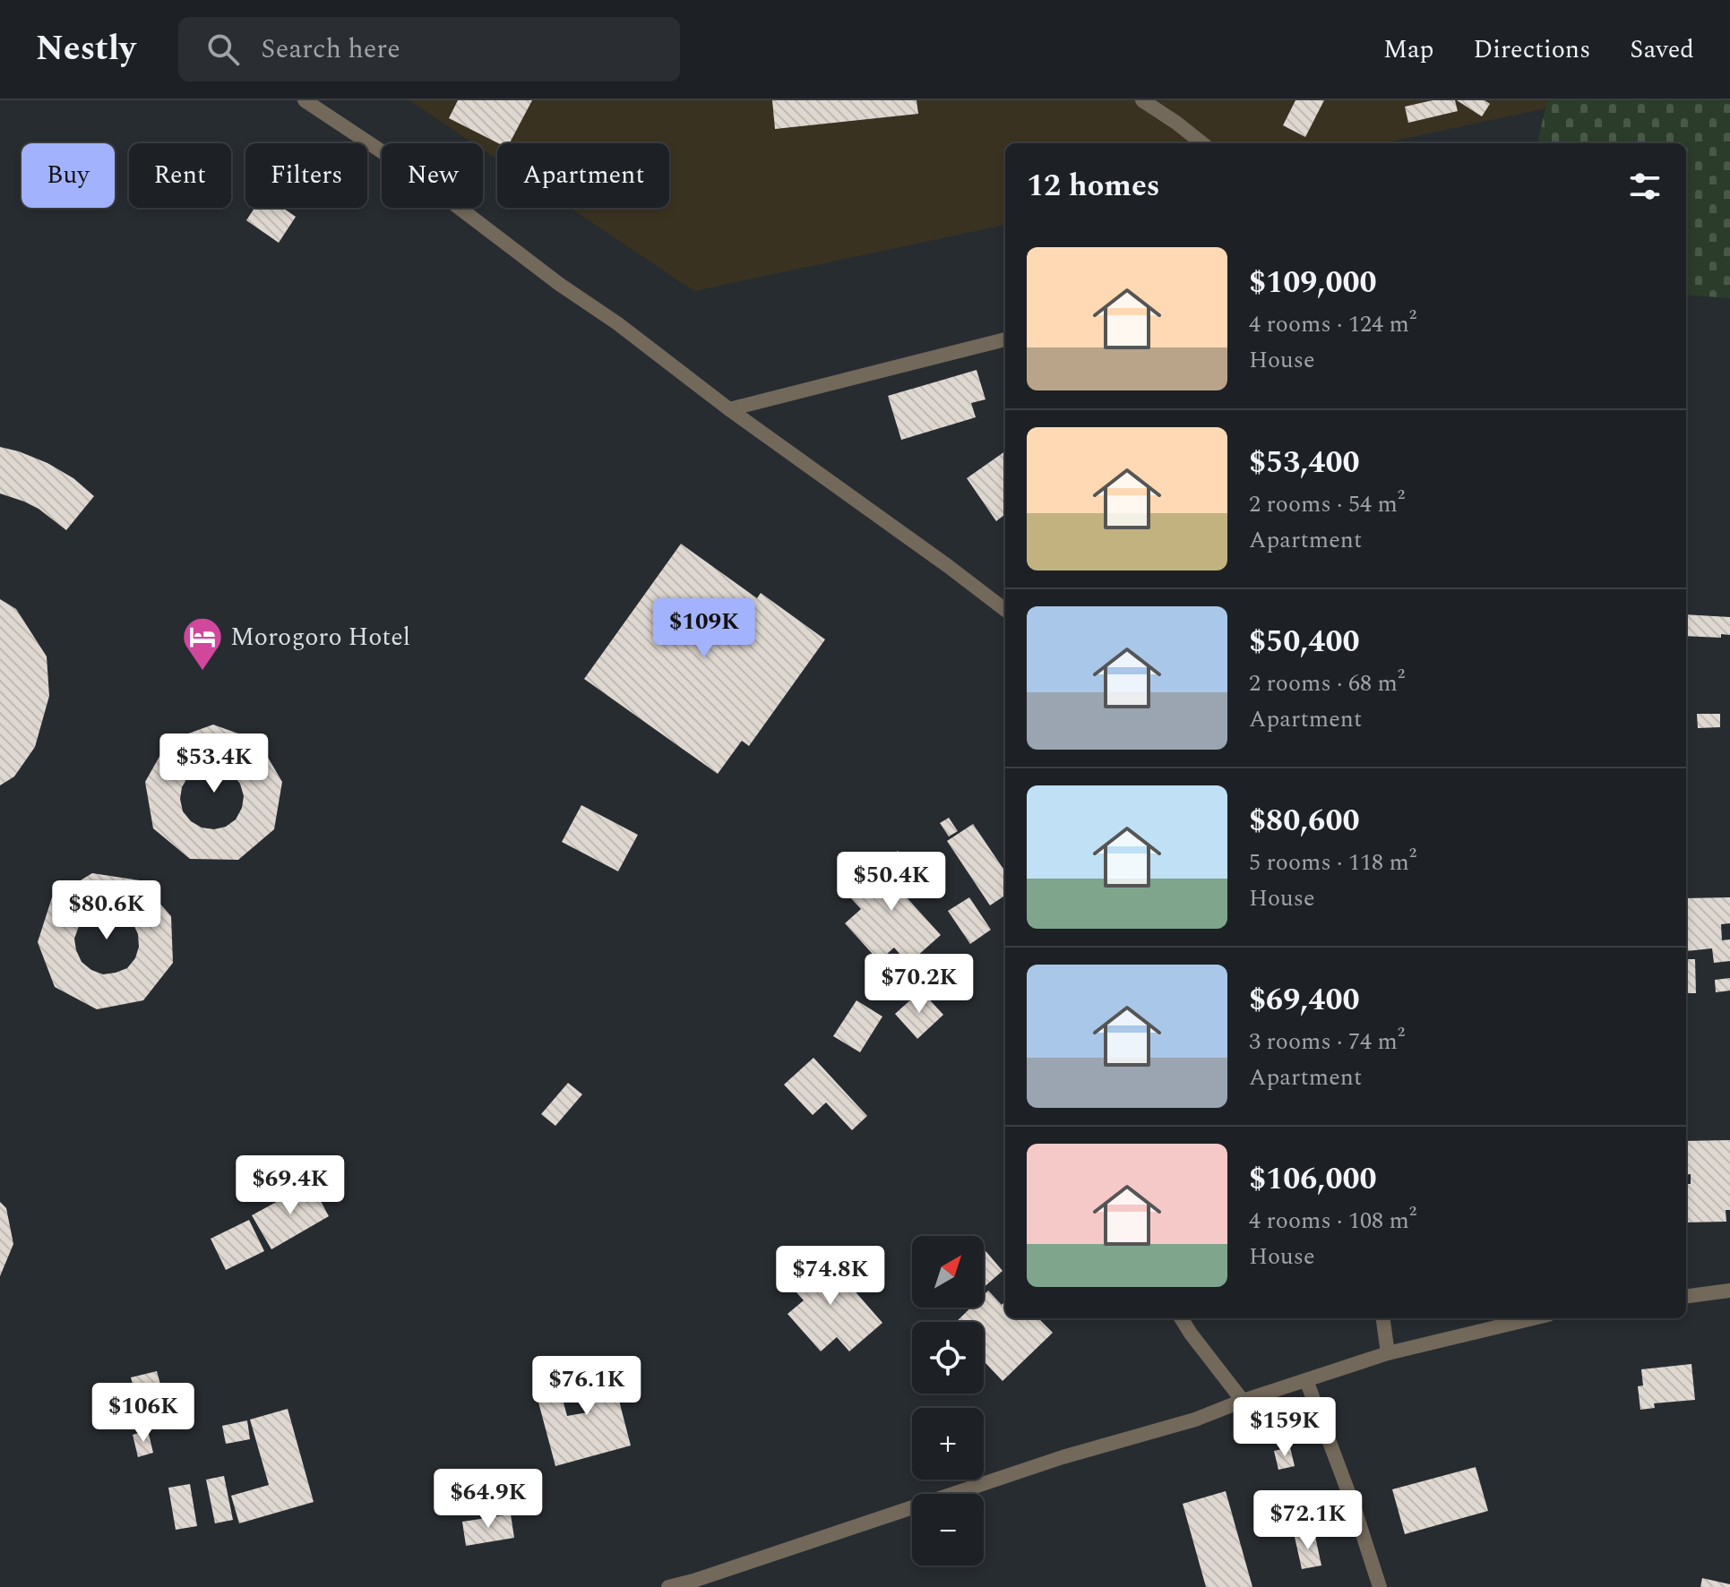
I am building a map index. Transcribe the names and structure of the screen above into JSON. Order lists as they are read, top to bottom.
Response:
{
  "places": {
    "hotel": ["Morogoro Hotel"]
  },
  "north": "top right",
  "page": {
    "header": "Nestly",
    "search": "Search here",
    "nav": ["Map", "Directions", "Saved"],
    "chip": [
      "Buy",
      "Rent",
      "Filters",
      "New",
      "Apartment"
    ],
    "heading": "12 homes",
    "list": [
      {
        "name": "$109,000",
        "note": "4 rooms · 124 m² · House"
      },
      {
        "name": "$53,400",
        "note": "2 rooms · 54 m² · Apartment"
      },
      {
        "name": "$50,400",
        "note": "2 rooms · 68 m² · Apartment"
      },
      {
        "name": "$80,600",
        "note": "5 rooms · 118 m² · House"
      },
      {
        "name": "$69,400",
        "note": "3 rooms · 74 m² · Apartment"
      },
      {
        "name": "$106,000",
        "note": "4 rooms · 108 m² · House"
      }
    ],
    "price": [
      "$109K",
      "$53.4K",
      "$50.4K",
      "$80.6K",
      "$70.2K",
      "$69.4K",
      "$74.8K",
      "$76.1K",
      "$106K",
      "$159K",
      "$64.9K",
      "$72.1K"
    ],
    "map_buttons": ["+", "−"]
  }
}
